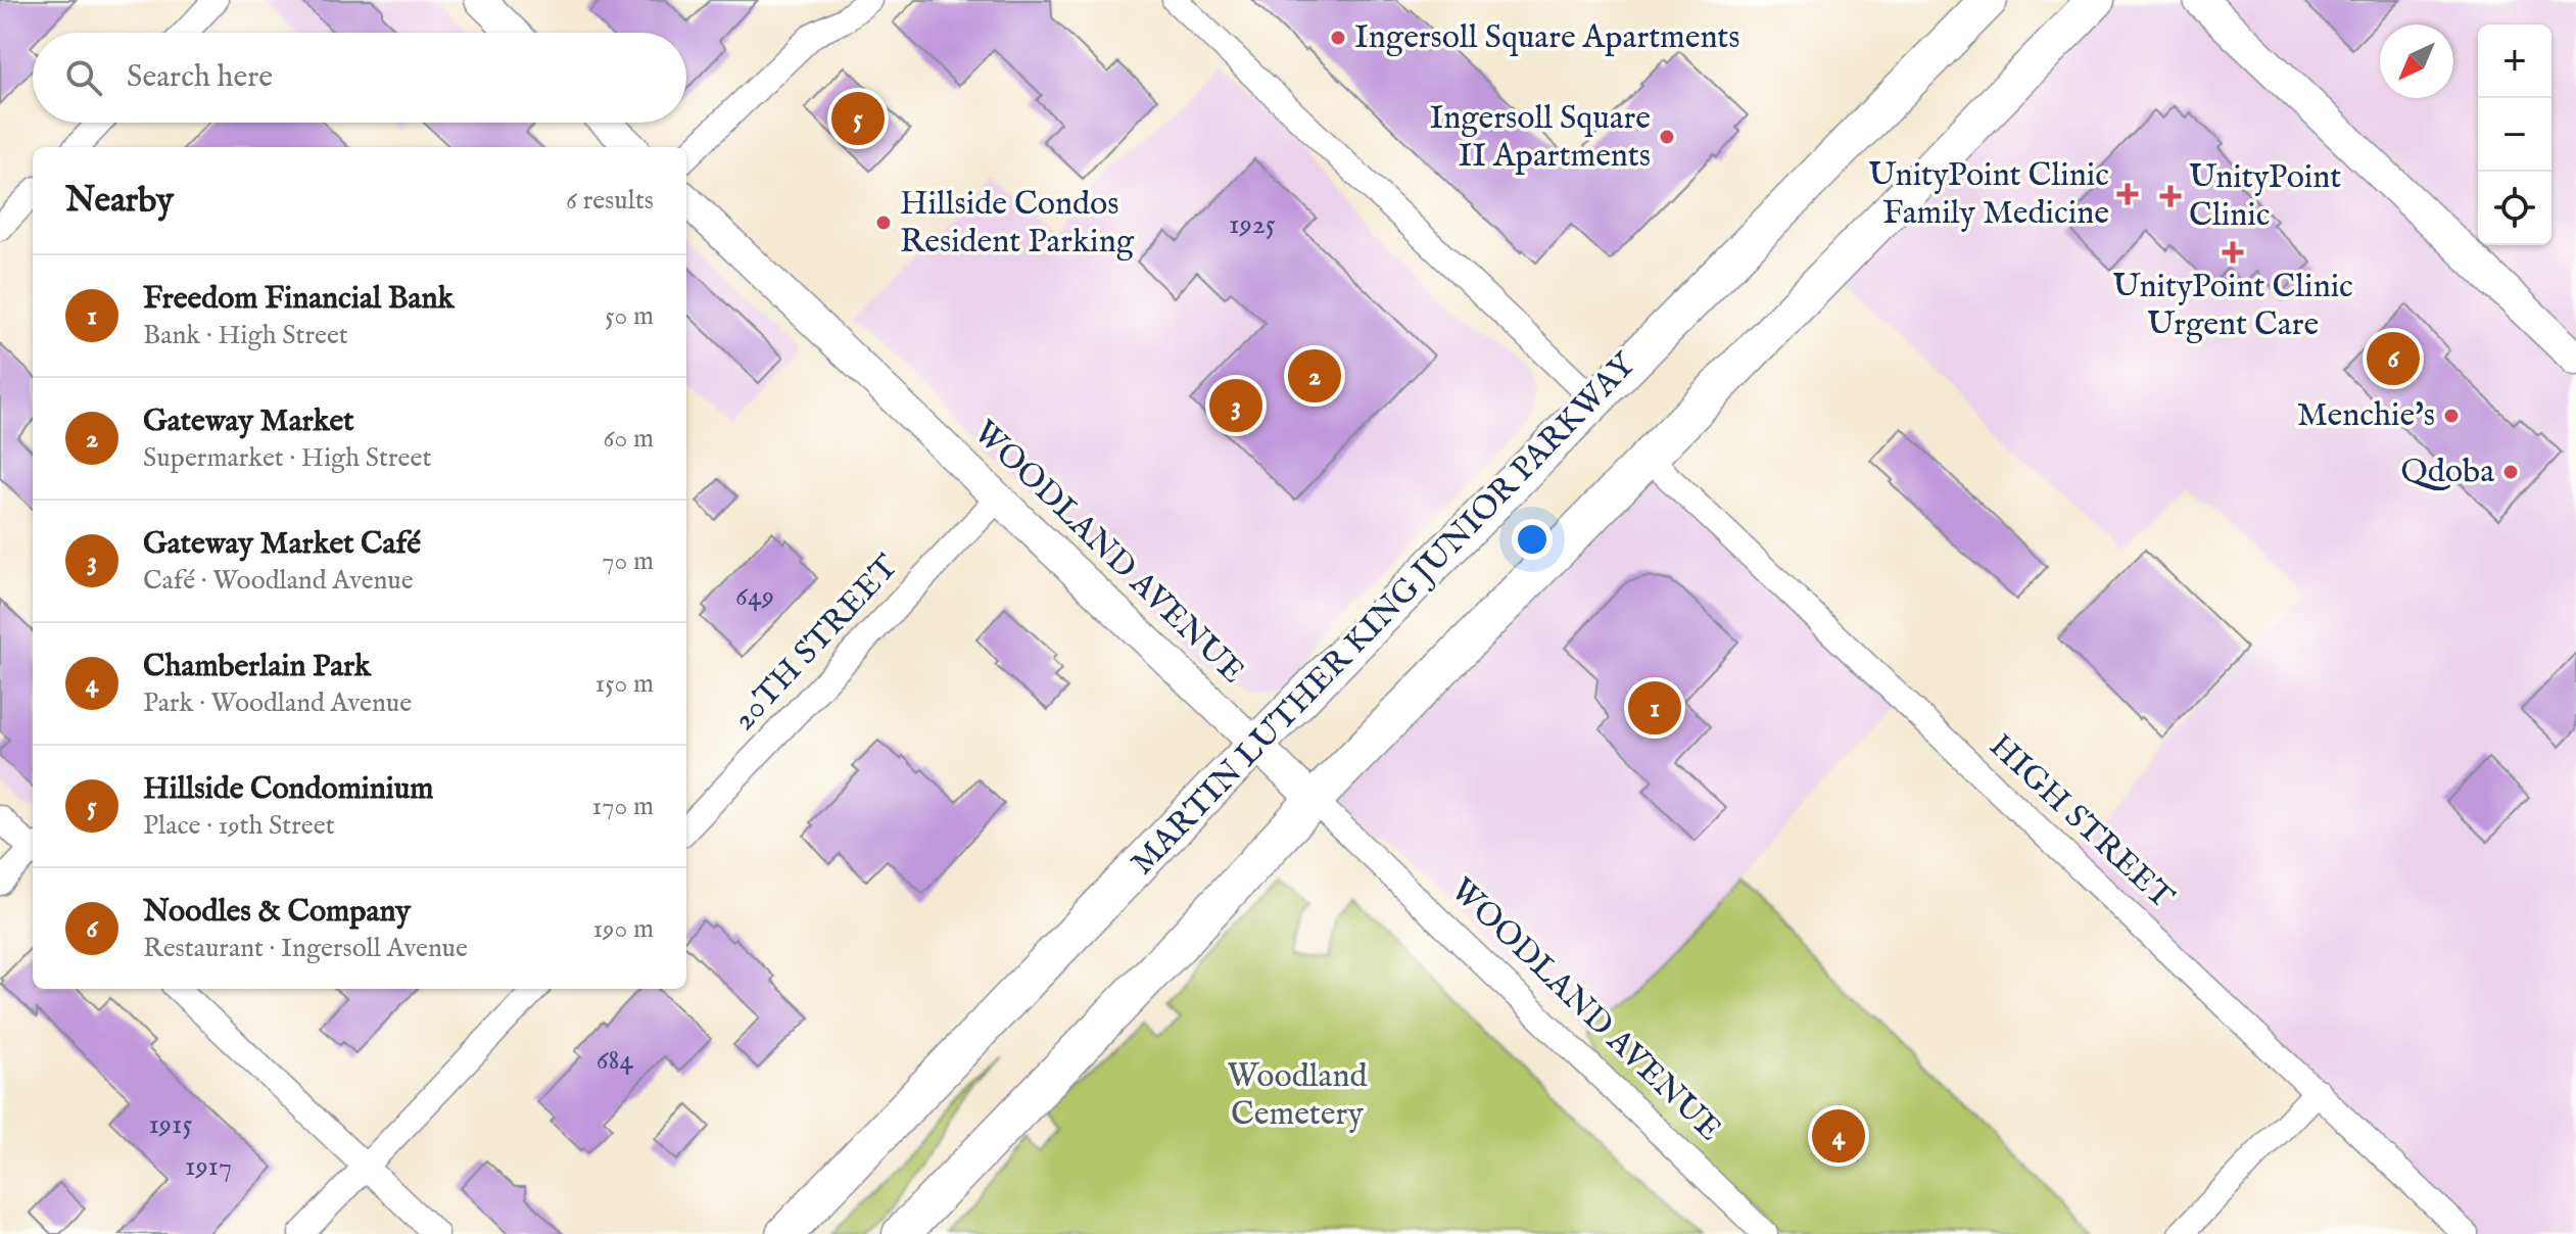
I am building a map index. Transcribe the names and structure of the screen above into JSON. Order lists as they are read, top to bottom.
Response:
{
  "streets": {
    "main road": ["MARTIN LUTHER KING JUNIOR PARKWAY"],
    "street": ["WOODLAND AVENUE", "20TH STREET", "HIGH STREET"]
  },
  "crossings": [
    ["WOODLAND AVENUE", "MARTIN LUTHER KING JUNIOR PARKWAY"],
    ["WOODLAND AVENUE", "20TH STREET"]
  ],
  "parks": ["Woodland Cemetery"],
  "places": {
    "other": [
      "Ingersoll Square Apartments",
      "Ingersoll Square II Apartments",
      "Hillside Condos Resident Parking",
      "Menchie's",
      "Qdoba"
    ],
    "health": ["UnityPoint Clinic Family Medicine", "UnityPoint Clinic", "UnityPoint Clinic Urgent Care"]
  },
  "house_numbers": [
    "1925",
    "649",
    "684",
    "1915",
    "1917"
  ],
  "north": "bottom left",
  "page": {
    "map_buttons": ["+", "−"],
    "search": "Search here",
    "pins": [
      "5",
      "6",
      "2",
      "3",
      "1",
      "4"
    ],
    "heading": ["Nearby", "6 results"],
    "list": [
      {
        "mark": "1",
        "name": "Freedom Financial Bank",
        "note": "Bank · High Street",
        "value": "50 m"
      },
      {
        "mark": "2",
        "name": "Gateway Market",
        "note": "Supermarket · High Street",
        "value": "60 m"
      },
      {
        "mark": "3",
        "name": "Gateway Market Café",
        "note": "Café · Woodland Avenue",
        "value": "70 m"
      },
      {
        "mark": "4",
        "name": "Chamberlain Park",
        "note": "Park · Woodland Avenue",
        "value": "150 m"
      },
      {
        "mark": "5",
        "name": "Hillside Condominium",
        "note": "Place · 19th Street",
        "value": "170 m"
      },
      {
        "mark": "6",
        "name": "Noodles & Company",
        "note": "Restaurant · Ingersoll Avenue",
        "value": "190 m"
      }
    ]
  }
}
